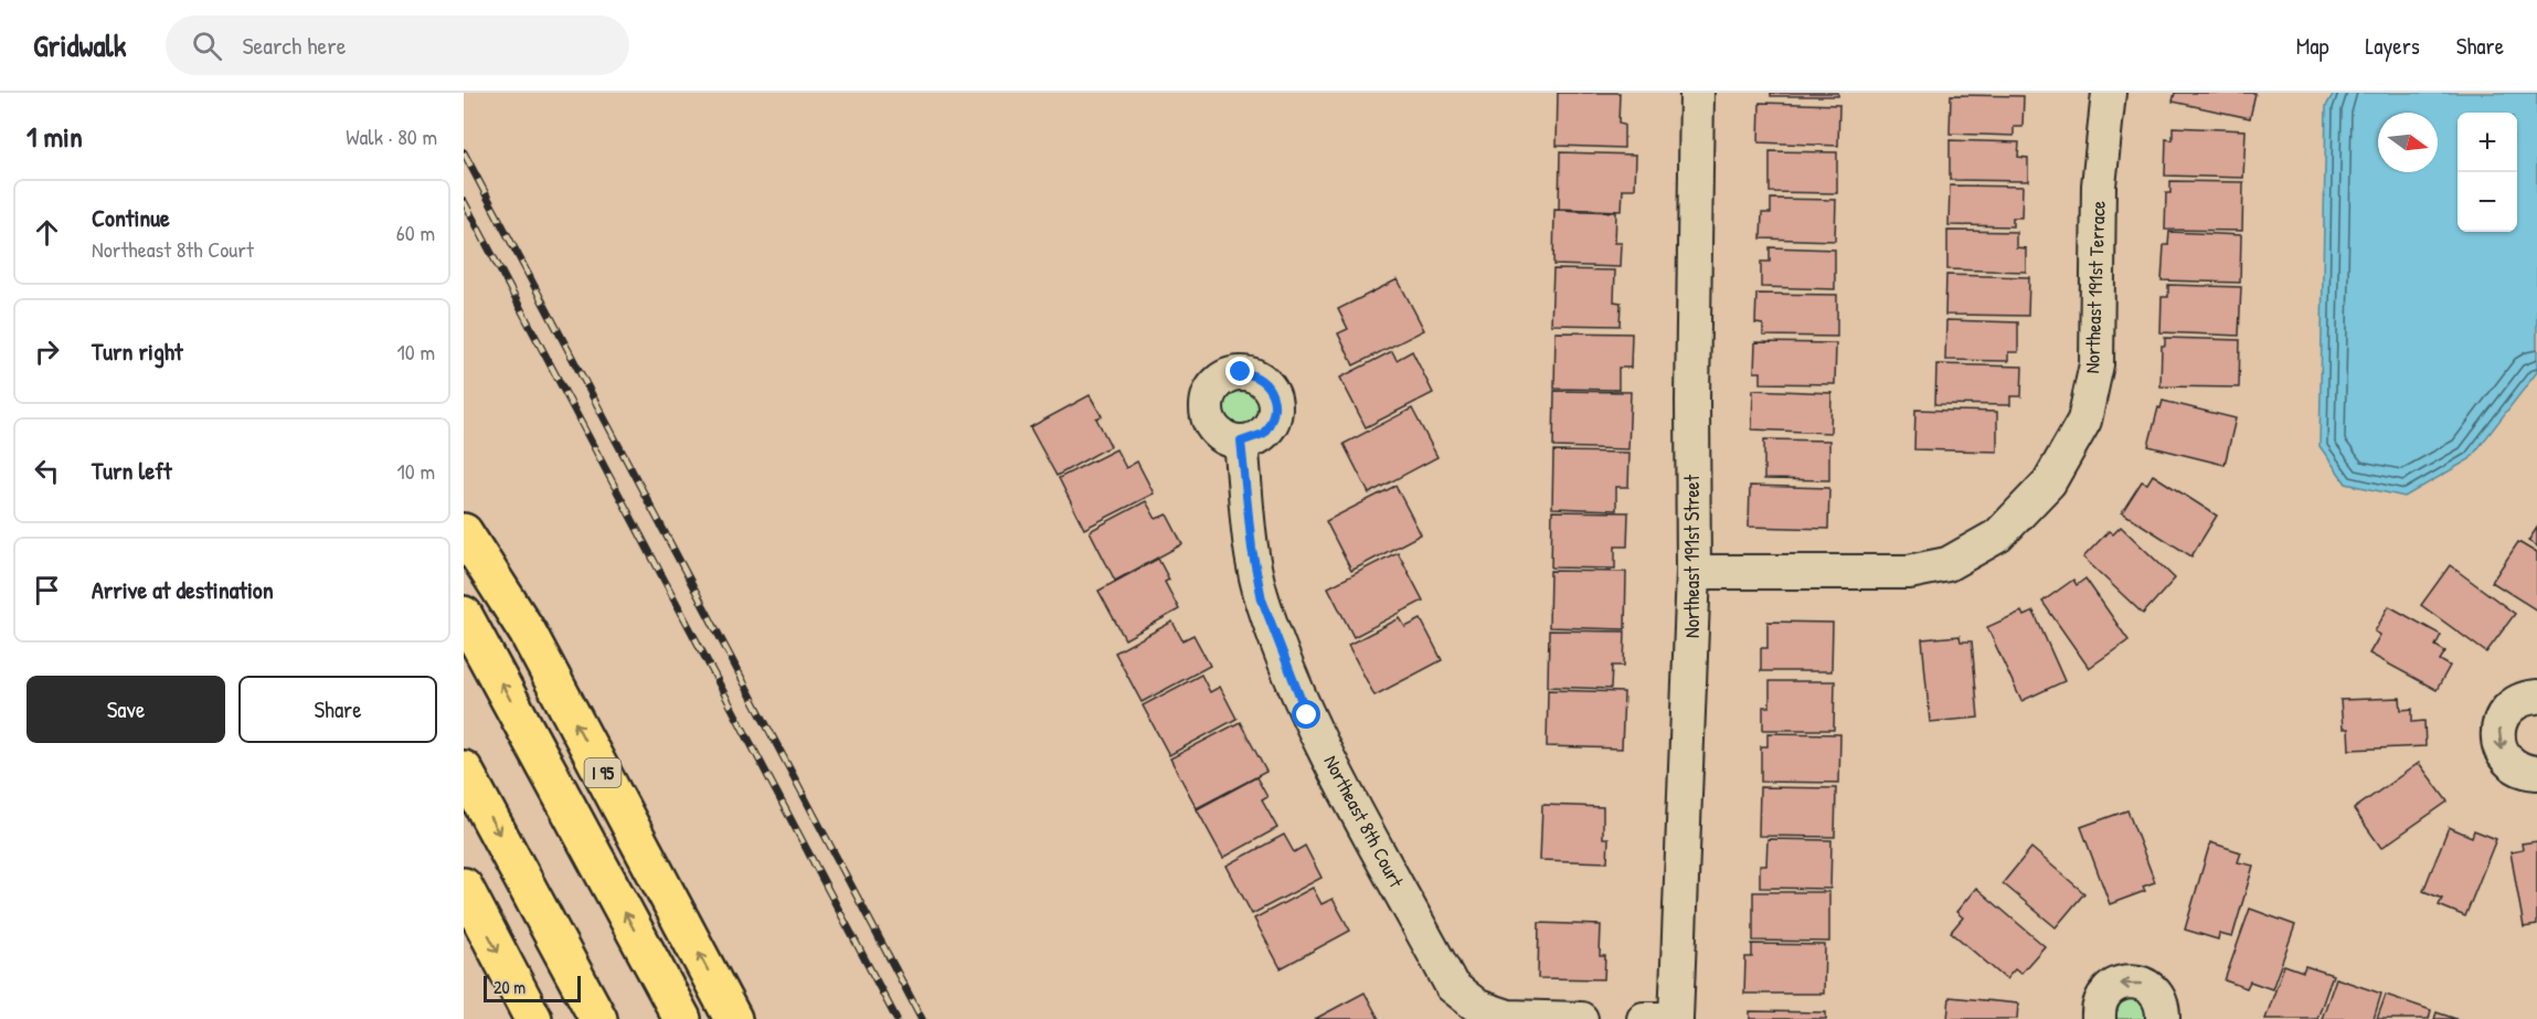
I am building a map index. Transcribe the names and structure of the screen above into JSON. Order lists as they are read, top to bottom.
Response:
{
  "streets": {
    "highway": ["I 95"],
    "street": ["Northeast 191st Terrace", "Northeast 191st Street", "Northeast 8th Court"]
  },
  "crossings": [
    ["Northeast 191st Terrace", "Northeast 191st Street"]
  ],
  "scale_bar": "20 m",
  "north": "right",
  "page": {
    "header": "Gridwalk",
    "search": "Search here",
    "nav": ["Map", "Layers", "Share"],
    "heading": ["1 min", "Walk · 80 m"],
    "map_buttons": ["+", "−"],
    "list": [
      ["Continue", "Northeast 8th Court", "60 m"],
      ["Turn right", "10 m"],
      ["Turn left", "10 m"],
      "Arrive at destination"
    ],
    "buttons": ["Save", "Share"],
    "scale": "20 m"
  }
}
